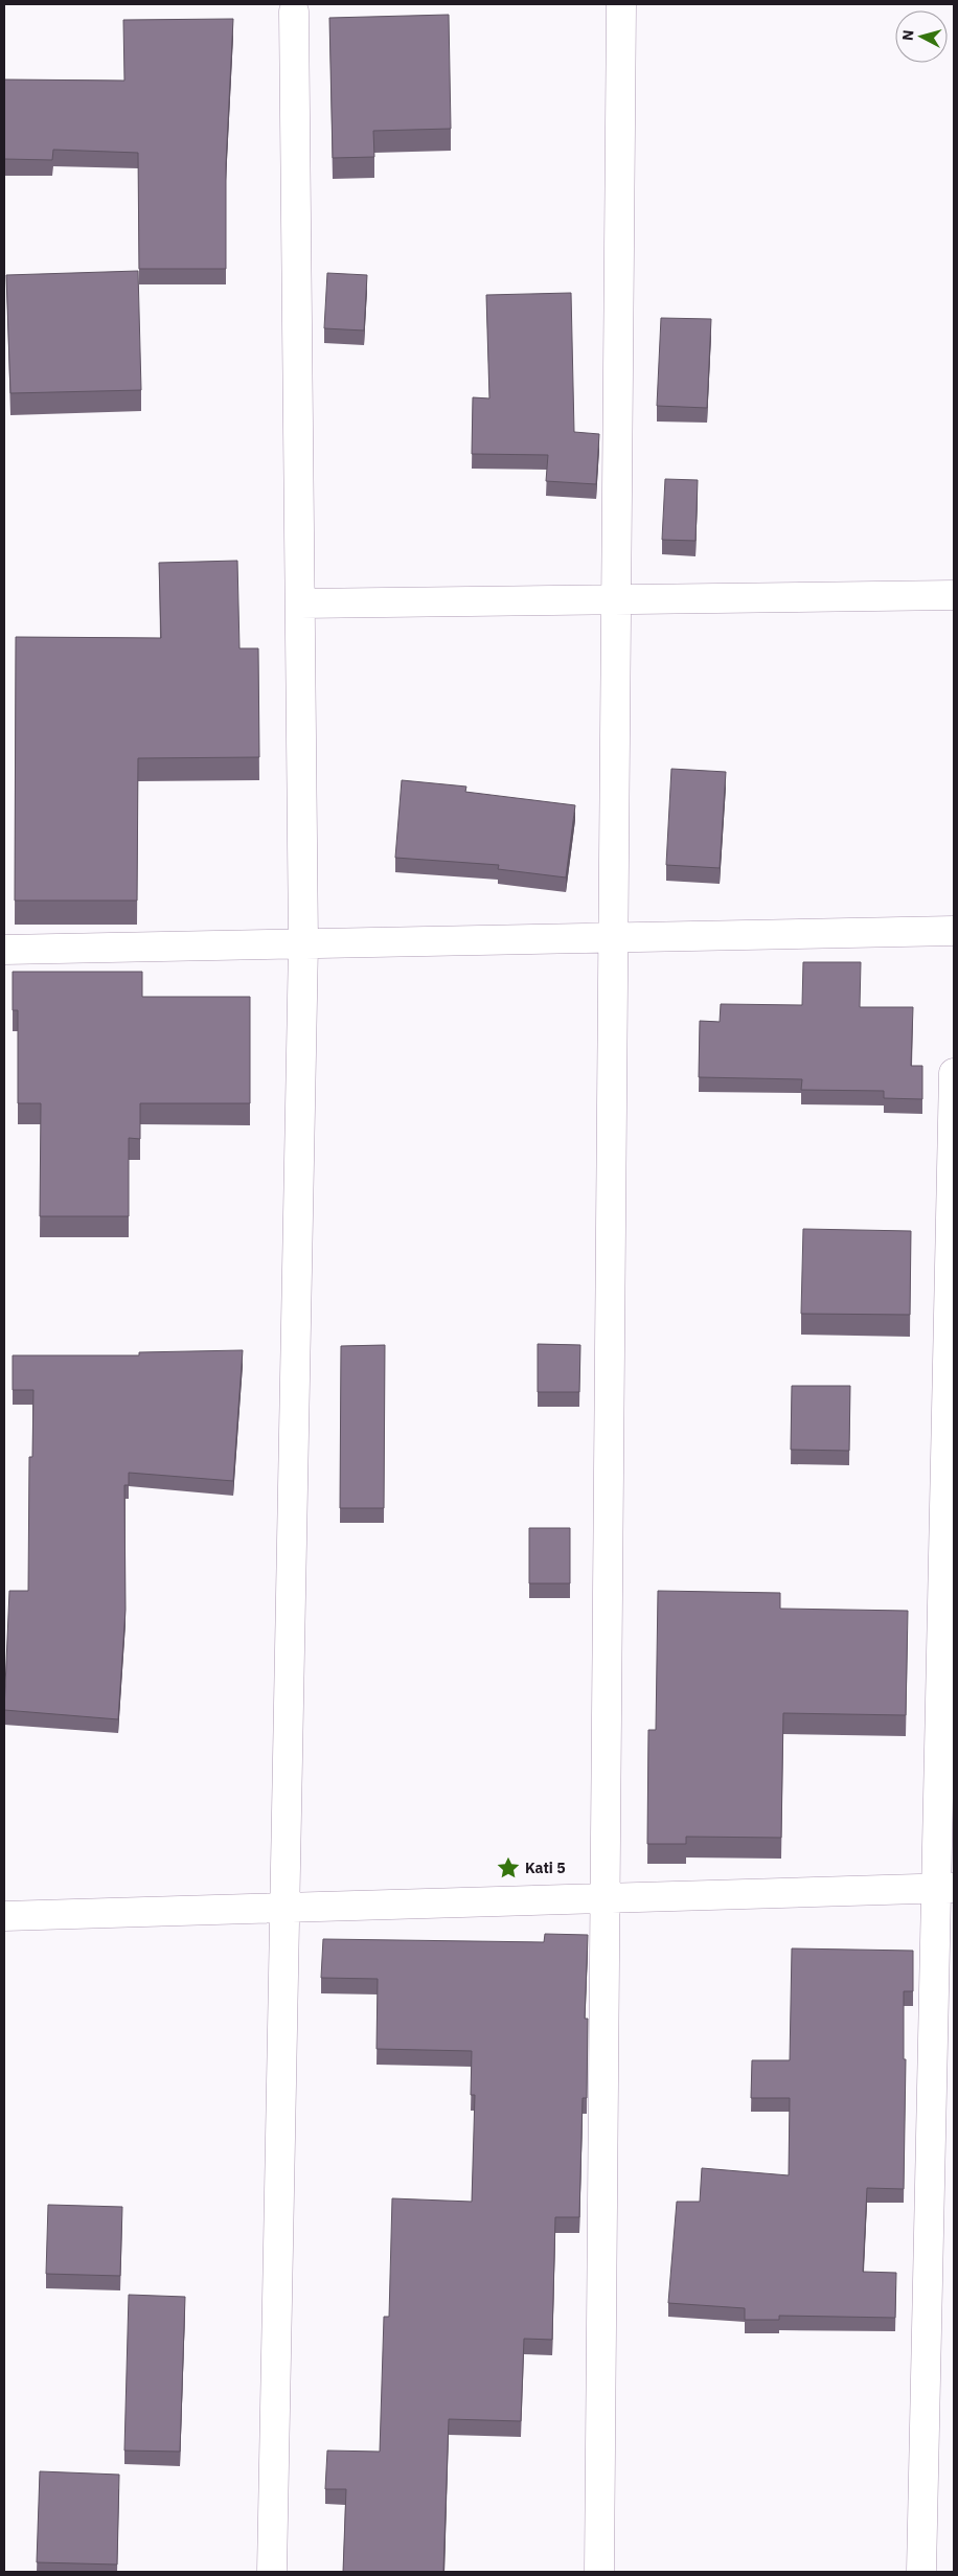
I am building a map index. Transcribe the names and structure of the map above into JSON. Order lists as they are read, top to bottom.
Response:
{
  "places": {
    "place": ["Kati 5"]
  },
  "north": "left"
}
